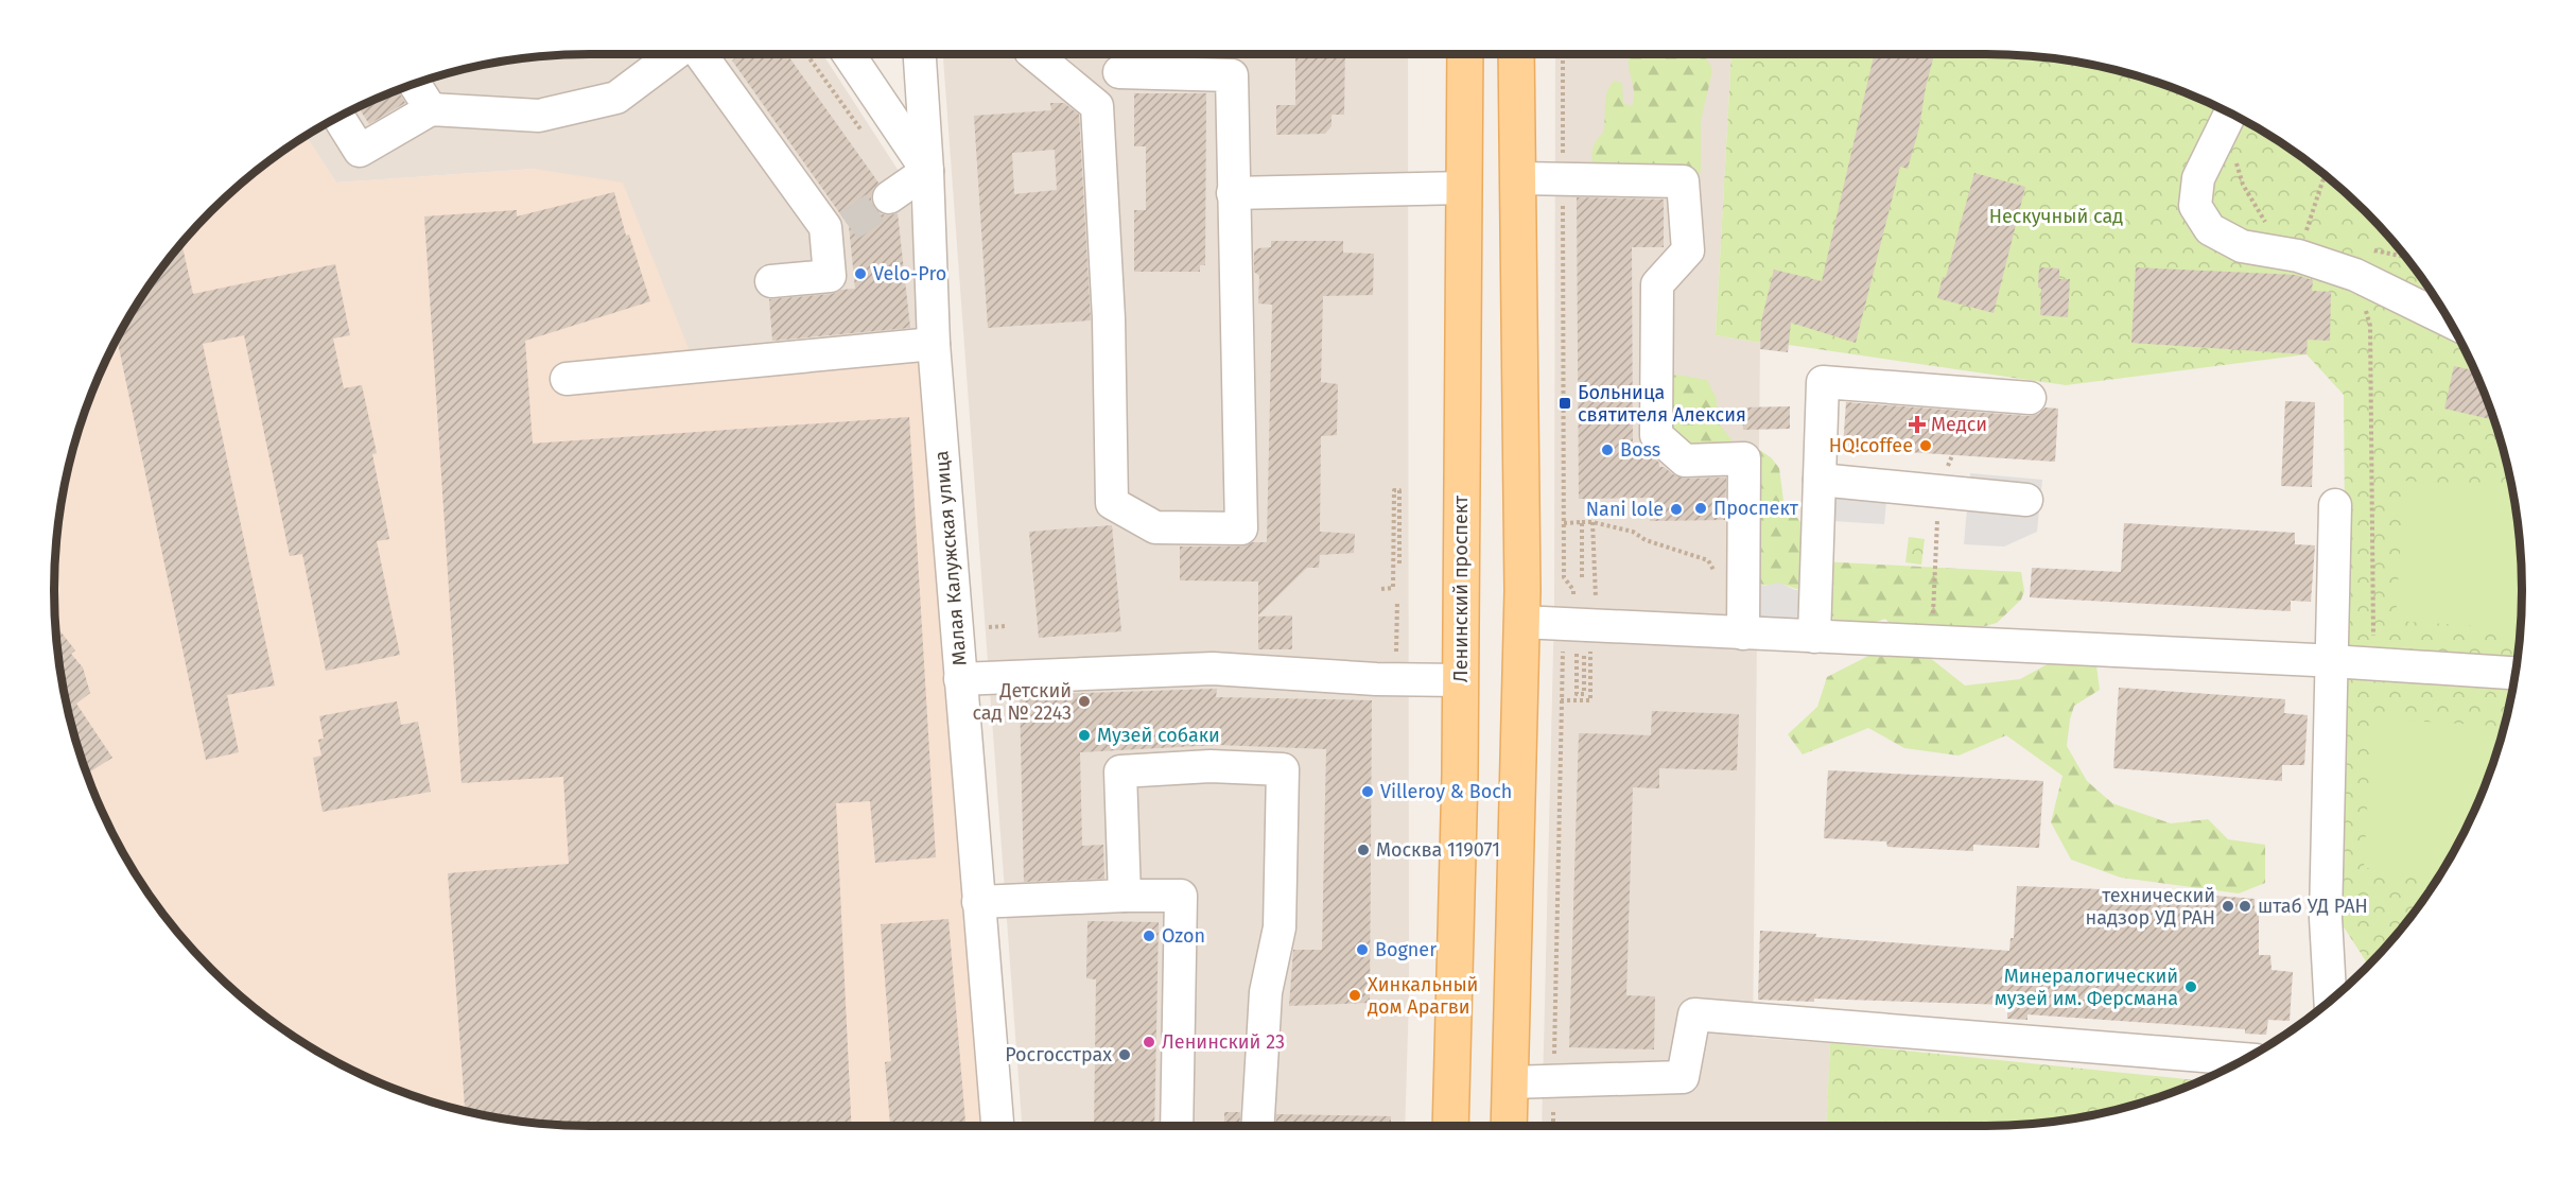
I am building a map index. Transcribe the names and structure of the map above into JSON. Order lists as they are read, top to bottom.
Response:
{
  "streets": {
    "main road": ["Ленинский проспект"],
    "street": ["Малая Калужская улица"]
  },
  "parks": ["Нескучный сад"],
  "places": {
    "other": [
      "Velo-Pro",
      "HQ!coffee",
      "Boss",
      "Проспект",
      "Nani lole",
      "Детский сад № 2243",
      "Музей собаки",
      "Villeroy & Boch",
      "Москва 119071",
      "технический надзор УД РАН",
      "штаб УД РАН",
      "Ozon",
      "Bogner",
      "Минералогический музей им. Ферсмана",
      "Хинкальный дом Арагви",
      "Ленинский 23",
      "Росгосстрах"
    ],
    "transit": ["Больница святителя Алексия"],
    "health": ["Медси"]
  }
}
